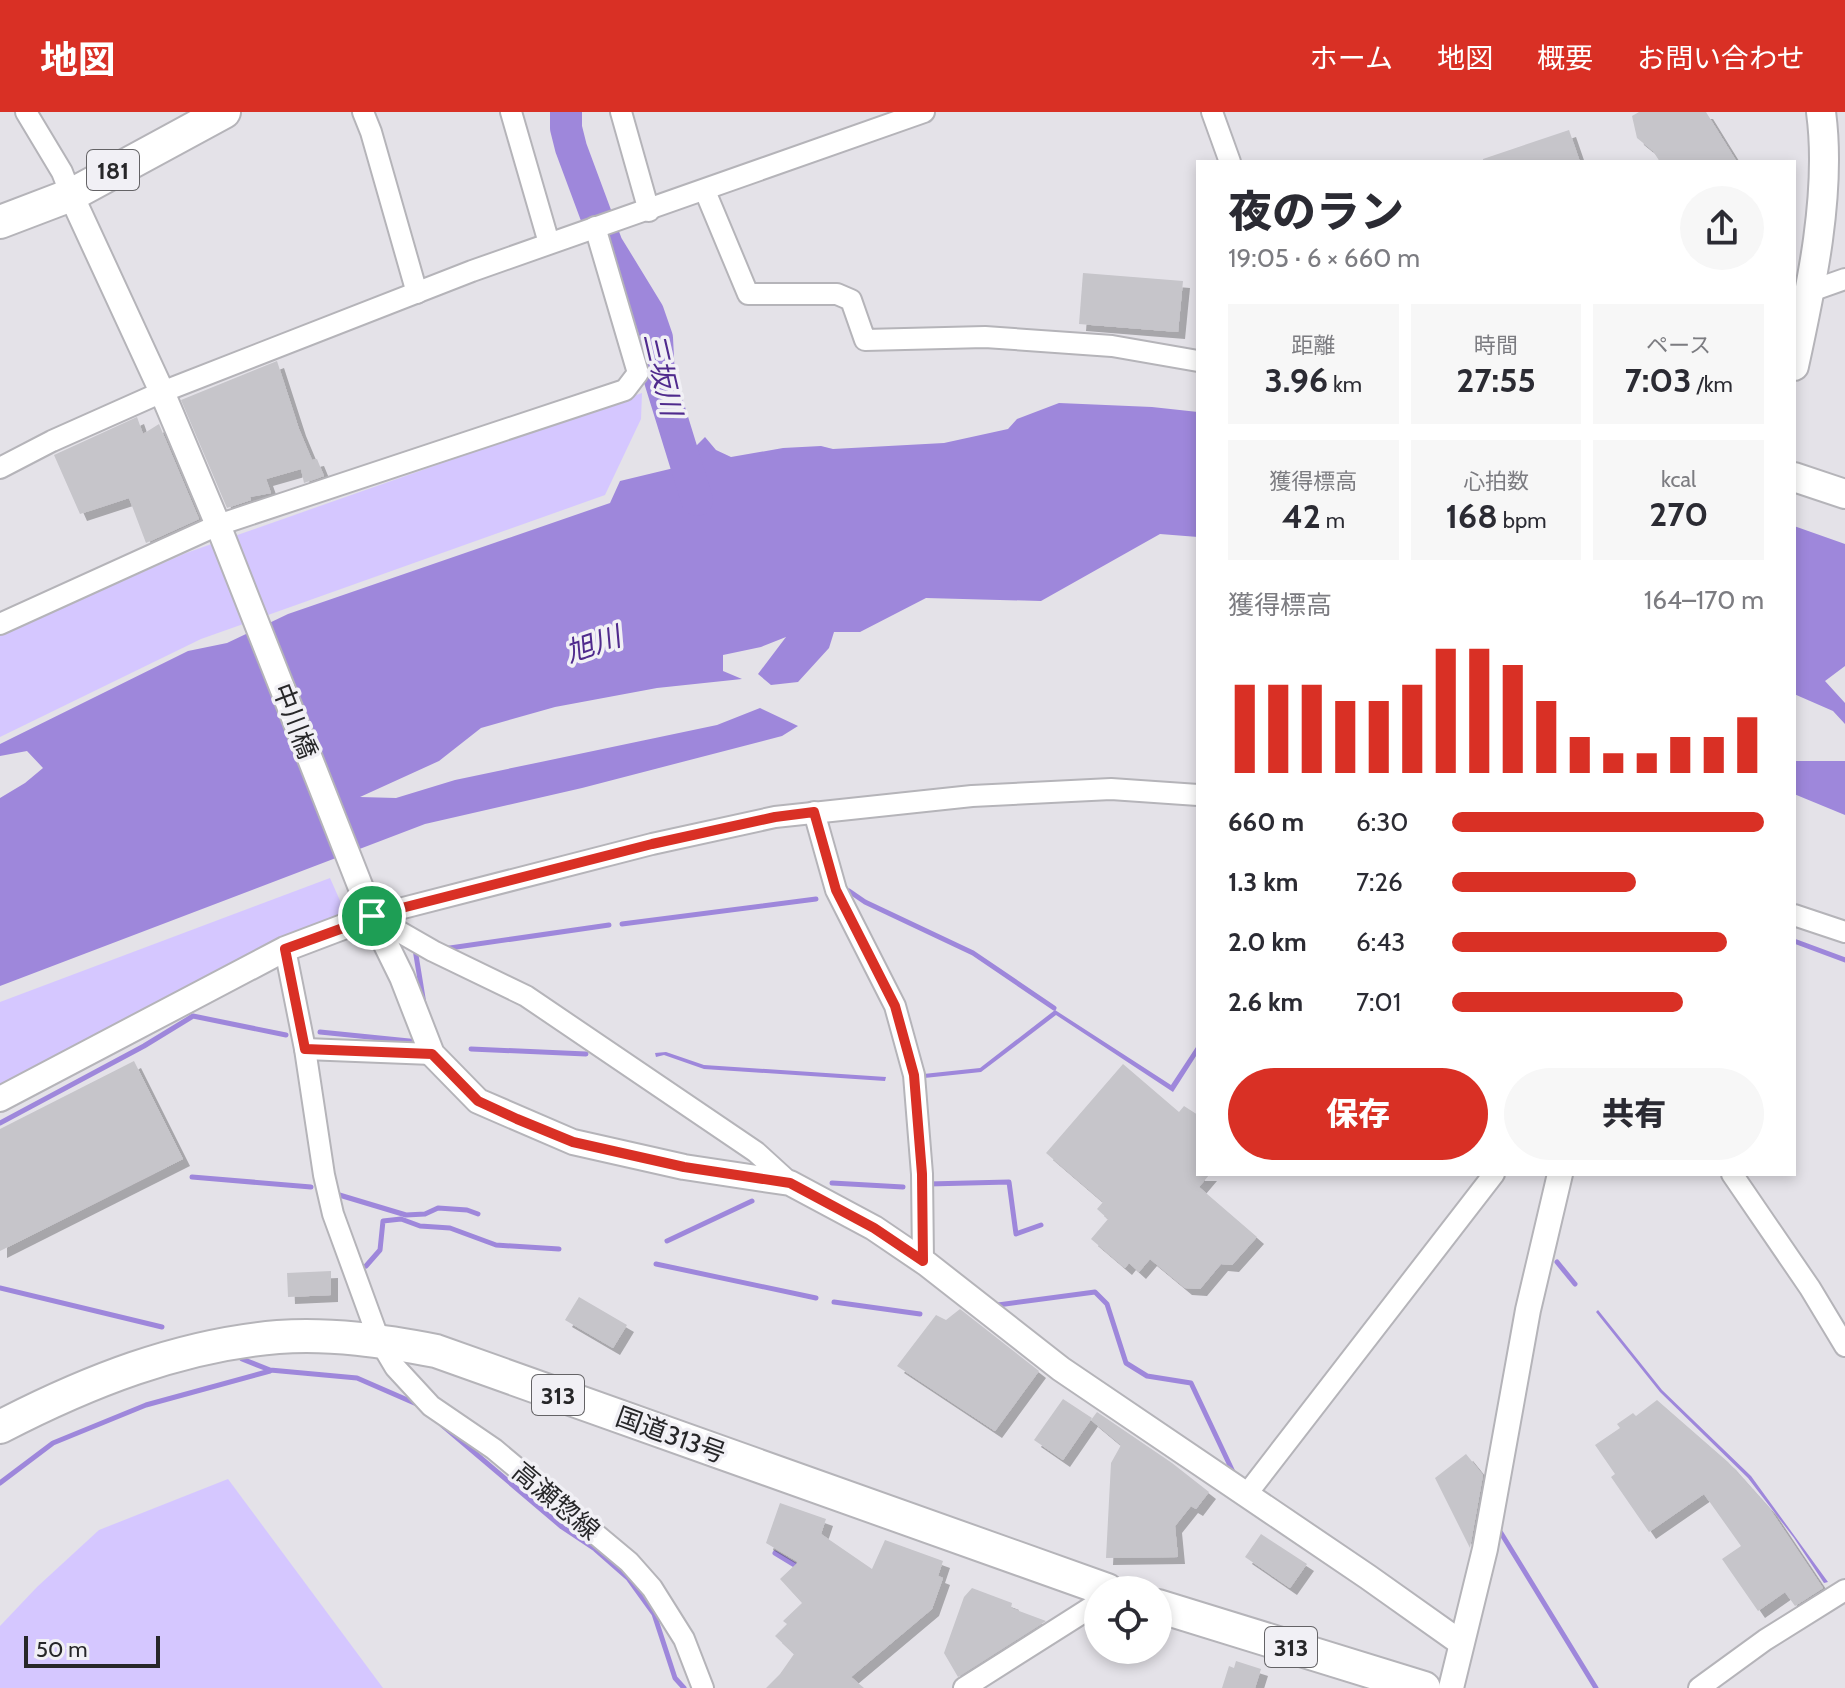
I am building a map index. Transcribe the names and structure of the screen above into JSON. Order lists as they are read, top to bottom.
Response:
{
  "streets": {
    "highway": ["181", "313", "国道313号"],
    "street": ["中川橋", "高瀬惣線"]
  },
  "crossings": [
    ["181", "中川橋"],
    ["国道313号", "高瀬惣線"]
  ],
  "water": ["三坂川", "旭川"],
  "scale_bar": "50 m",
  "page": {
    "header": "地図",
    "nav": [
      "ホーム",
      "地図",
      "概要",
      "お問い合わせ"
    ],
    "heading": ["夜のラン", "19:05 · 6 × 660 m"],
    "stats": [
      ["距離", "3.96 km"],
      ["時間", "27:55"],
      ["ペース", "7:03 /km"],
      ["獲得標高", "42 m"],
      ["心拍数", "168 bpm"],
      ["kcal", "270"]
    ],
    "chart": ["獲得標高", "164–170 m"],
    "list": [
      {
        "name": "660 m",
        "note": "6:30"
      },
      {
        "name": "1.3 km",
        "note": "7:26"
      },
      {
        "name": "2.0 km",
        "note": "6:43"
      },
      {
        "name": "2.6 km",
        "note": "7:01"
      }
    ],
    "buttons": ["保存", "共有"],
    "scale": "50 m"
  }
}
